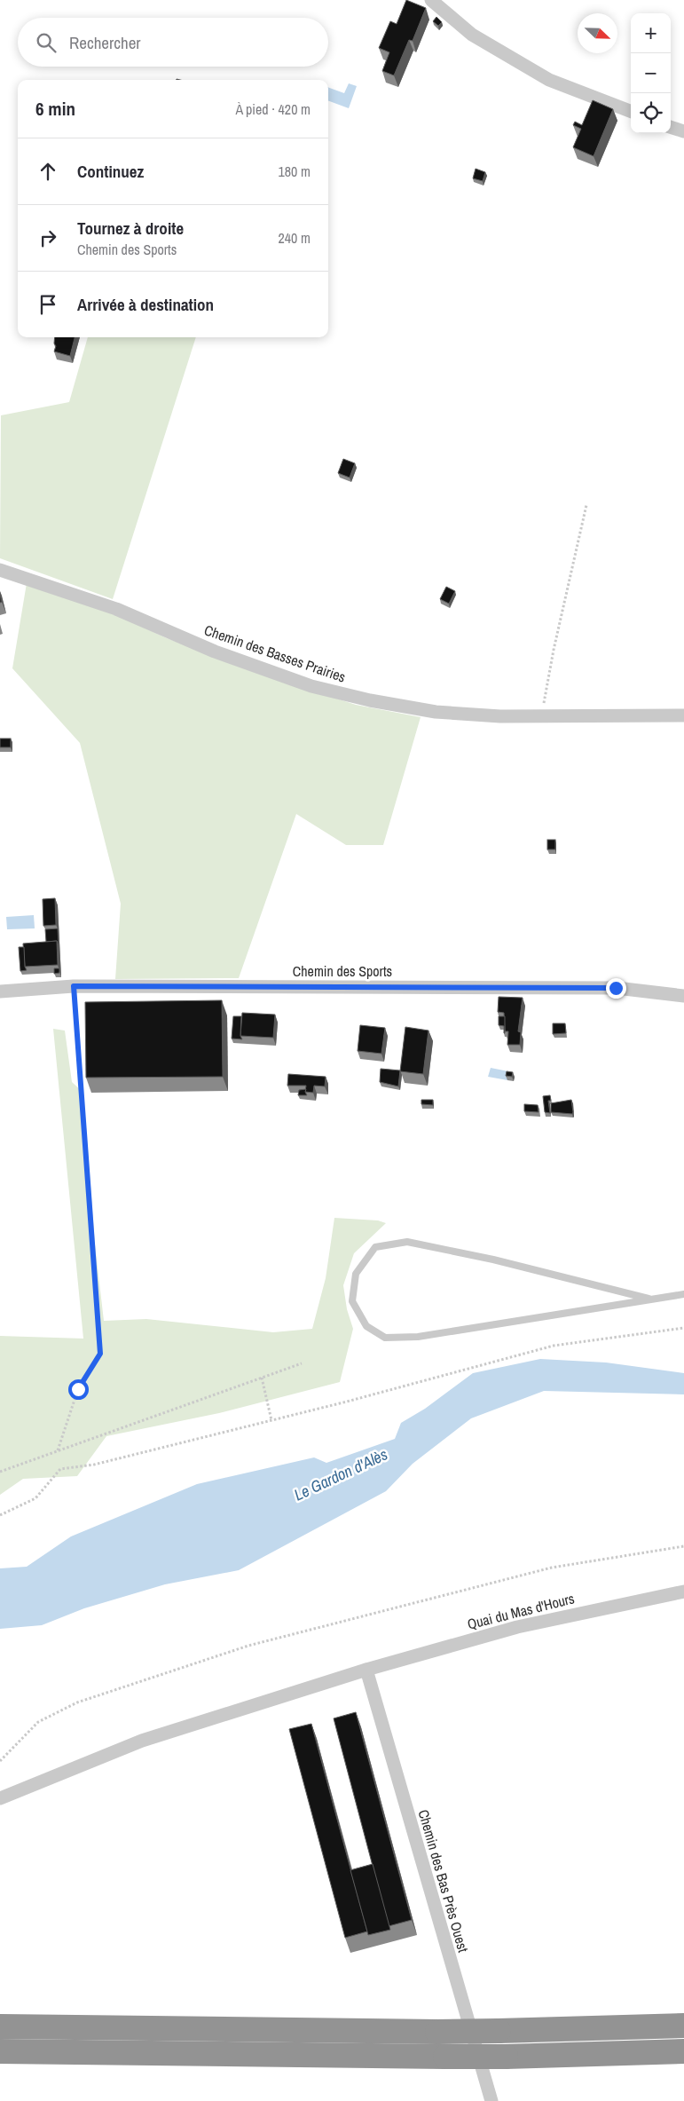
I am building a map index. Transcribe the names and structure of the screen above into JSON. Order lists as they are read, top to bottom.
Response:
{
  "streets": {
    "street": [
      "Chemin des Basses Prairies",
      "Chemin des Sports",
      "Quai du Mas d'Hours",
      "Chemin des Bas Près Ouest"
    ]
  },
  "crossings": [
    ["Quai du Mas d'Hours", "Chemin des Bas Près Ouest"]
  ],
  "water": ["Le Gardon d'Alès"],
  "north": "bottom right",
  "page": {
    "map_buttons": ["+", "−"],
    "search": "Rechercher",
    "heading": ["6 min", "À pied · 420 m"],
    "list": [
      ["Continuez", "180 m"],
      ["Tournez à droite", "Chemin des Sports", "240 m"],
      "Arrivée à destination"
    ]
  }
}
